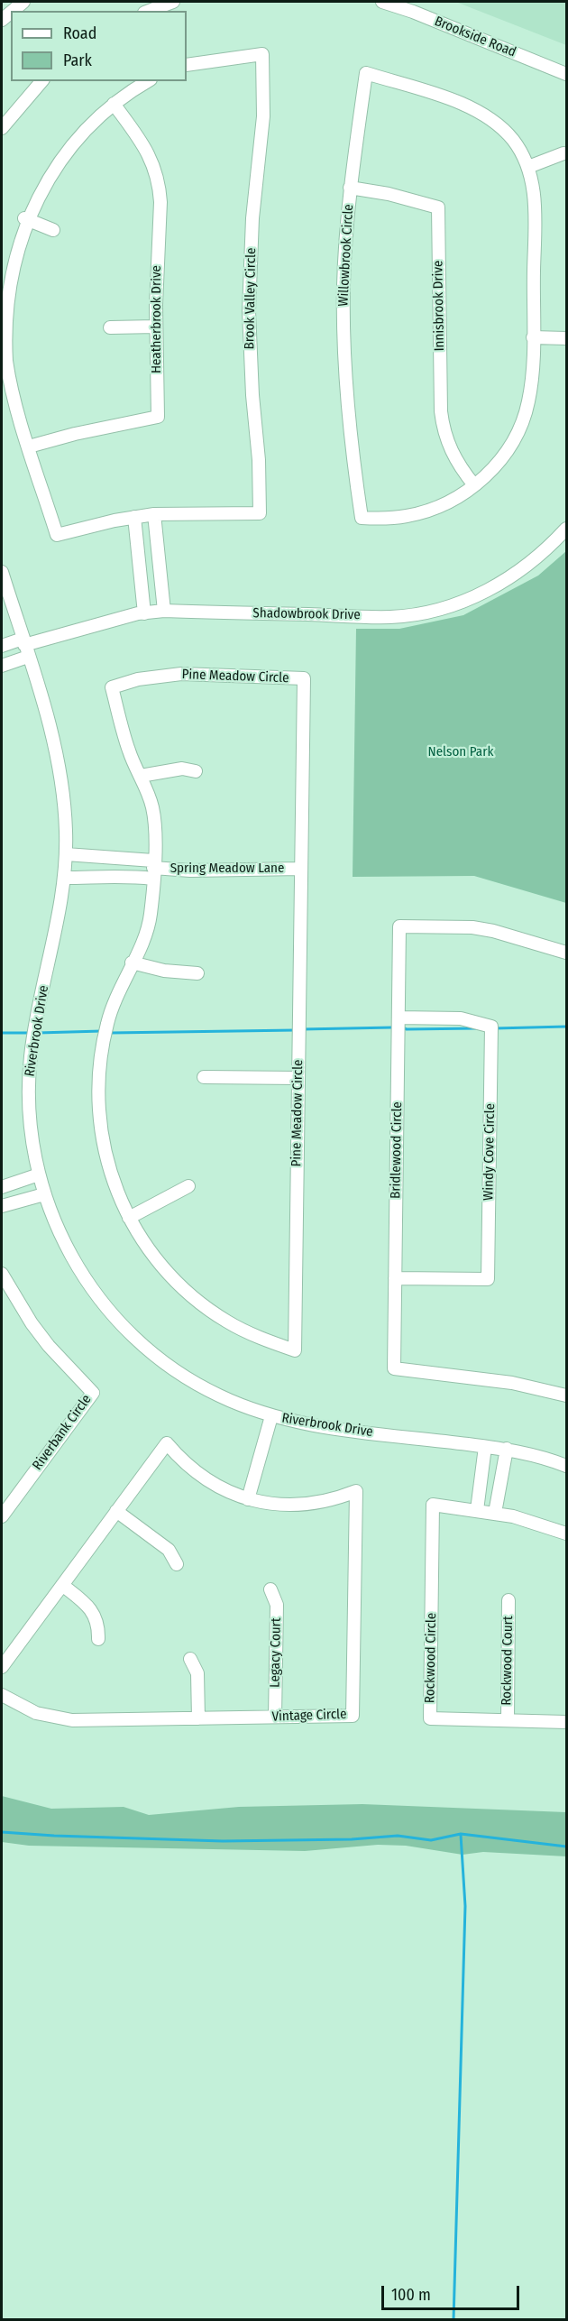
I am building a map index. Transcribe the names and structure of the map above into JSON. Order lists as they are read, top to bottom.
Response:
{
  "streets": {
    "street": [
      "Brookside Road",
      "Willowbrook Circle",
      "Brook Valley Circle",
      "Innisbrook Drive",
      "Heatherbrook Drive",
      "Shadowbrook Drive",
      "Pine Meadow Circle",
      "Spring Meadow Lane",
      "Riverbrook Drive",
      "Bridlewood Circle",
      "Windy Cove Circle",
      "Riverbank Circle",
      "Legacy Court",
      "Rockwood Circle",
      "Rockwood Court",
      "Vintage Circle"
    ]
  },
  "crossings": [
    ["Willowbrook Circle", "Innisbrook Drive"],
    ["Brook Valley Circle", "Heatherbrook Drive"],
    ["Shadowbrook Drive", "Riverbrook Drive"],
    ["Pine Meadow Circle", "Spring Meadow Lane"],
    ["Bridlewood Circle", "Windy Cove Circle"],
    ["Legacy Court", "Vintage Circle"],
    ["Rockwood Circle", "Rockwood Court"]
  ],
  "parks": ["Nelson Park"],
  "legend": ["Road", "Park"],
  "scale_bar": "100 m"
}
